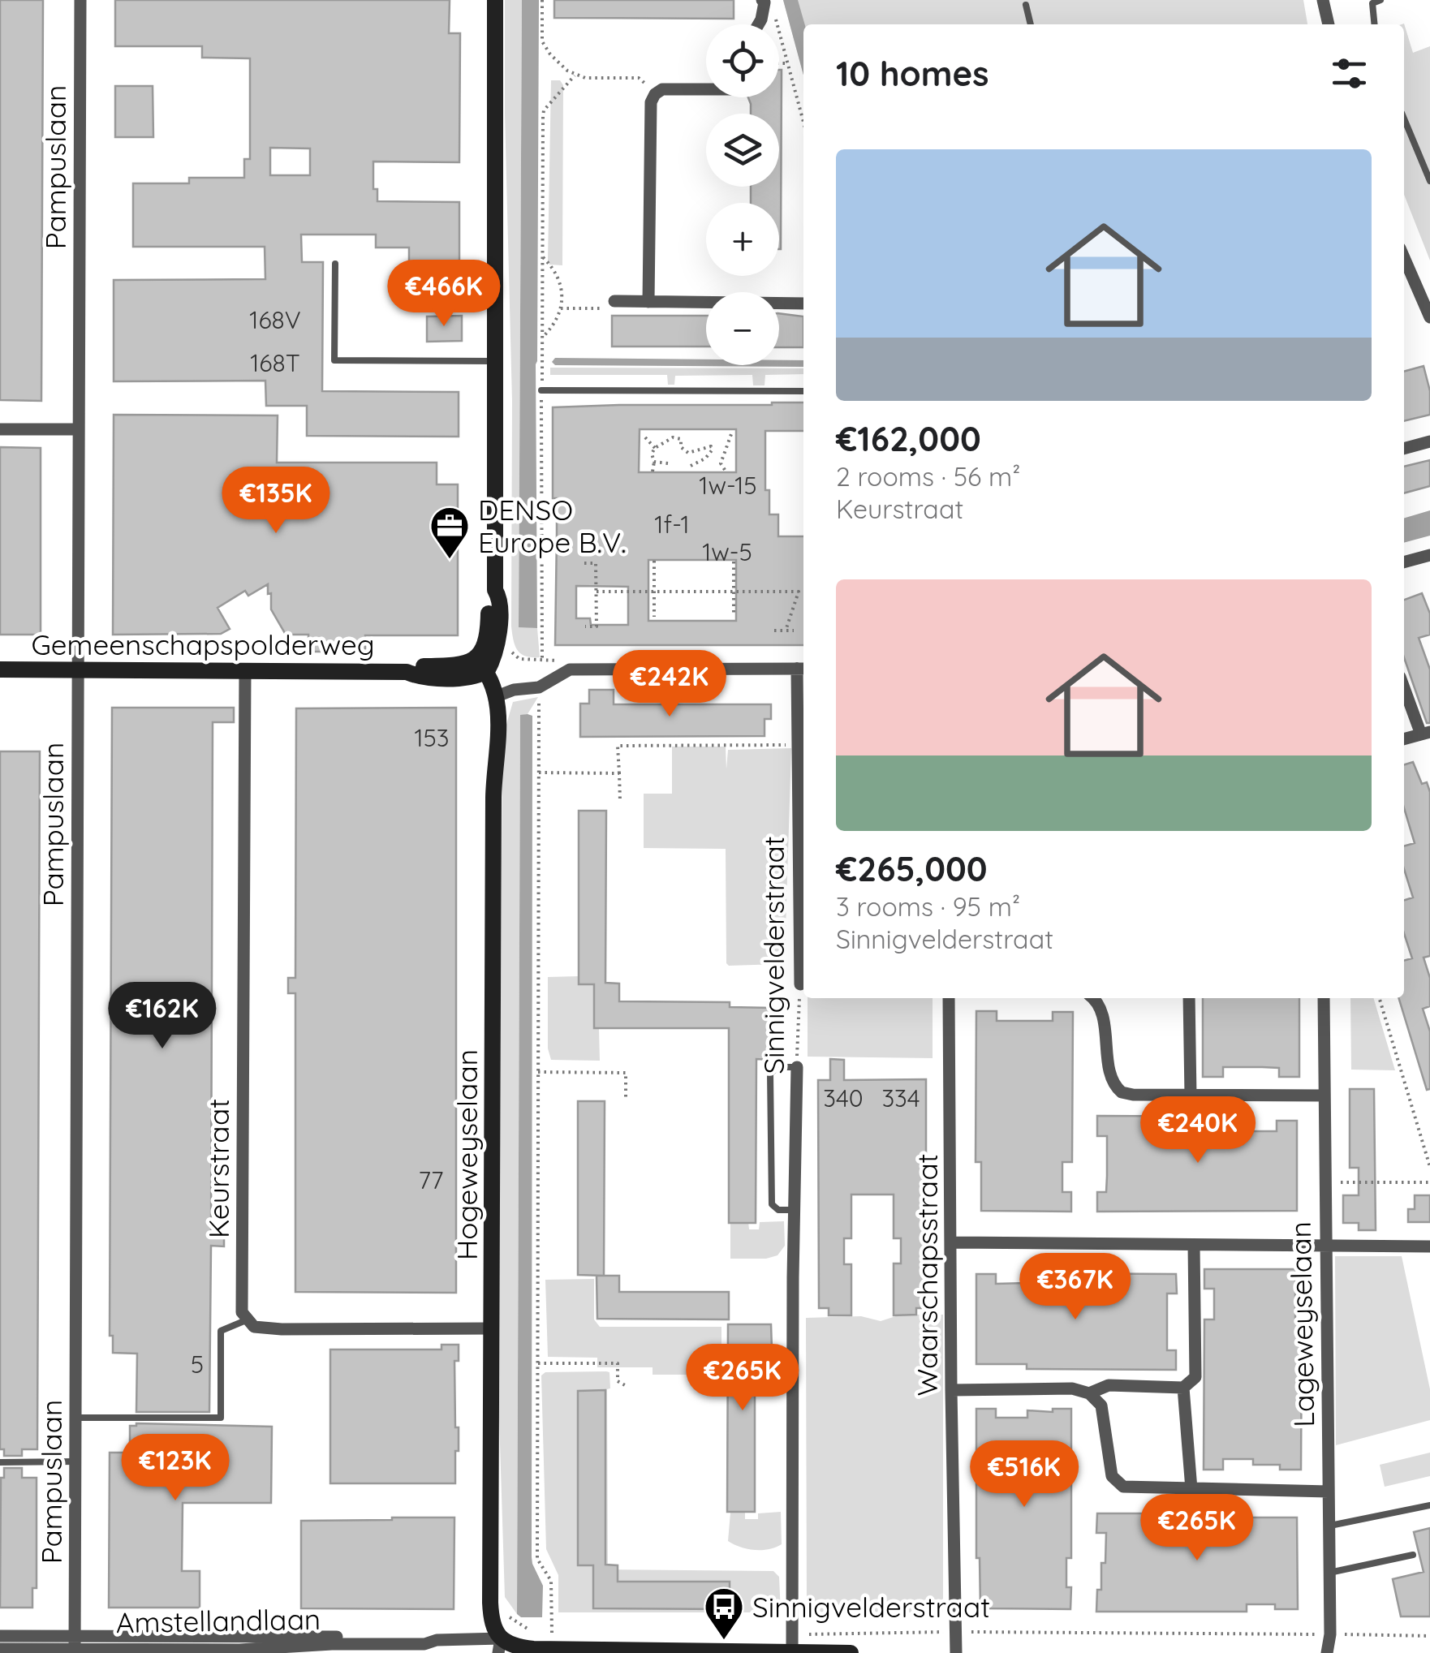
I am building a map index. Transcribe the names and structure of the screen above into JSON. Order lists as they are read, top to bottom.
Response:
{
  "streets": {
    "main road": ["Gemeenschapspolderweg", "Hogeweyselaan", "Amstellandlaan"],
    "street": [
      "Pampuslaan",
      "Sinnigvelderstraat",
      "Keurstraat",
      "Waarschapsstraat",
      "Lageweyselaan"
    ]
  },
  "crossings": [
    ["Pampuslaan", "Gemeenschapspolderweg"],
    ["Pampuslaan", "Amstellandlaan"],
    ["Gemeenschapspolderweg", "Hogeweyselaan"],
    ["Gemeenschapspolderweg", "Keurstraat"],
    ["Sinnigvelderstraat", "Amstellandlaan"],
    ["Hogeweyselaan", "Amstellandlaan"]
  ],
  "places": {
    "office": ["DENSO Europe B.V."],
    "bus stop": ["Sinnigvelderstraat"]
  },
  "house_numbers": [
    "168V",
    "168T",
    "1w-15",
    "1f-1",
    "1w-5",
    "153",
    "340",
    "334",
    "77",
    "5"
  ],
  "page": {
    "map_buttons": ["+", "−"],
    "heading": "10 homes",
    "list": [
      {
        "name": "€162,000",
        "note": "2 rooms · 56 m² · Keurstraat"
      },
      {
        "name": "€265,000",
        "note": "3 rooms · 95 m² · Sinnigvelderstraat"
      }
    ],
    "price": [
      "€466K",
      "€135K",
      "€242K",
      "€162K",
      "€240K",
      "€367K",
      "€265K",
      "€123K",
      "€516K",
      "€265K"
    ]
  }
}
